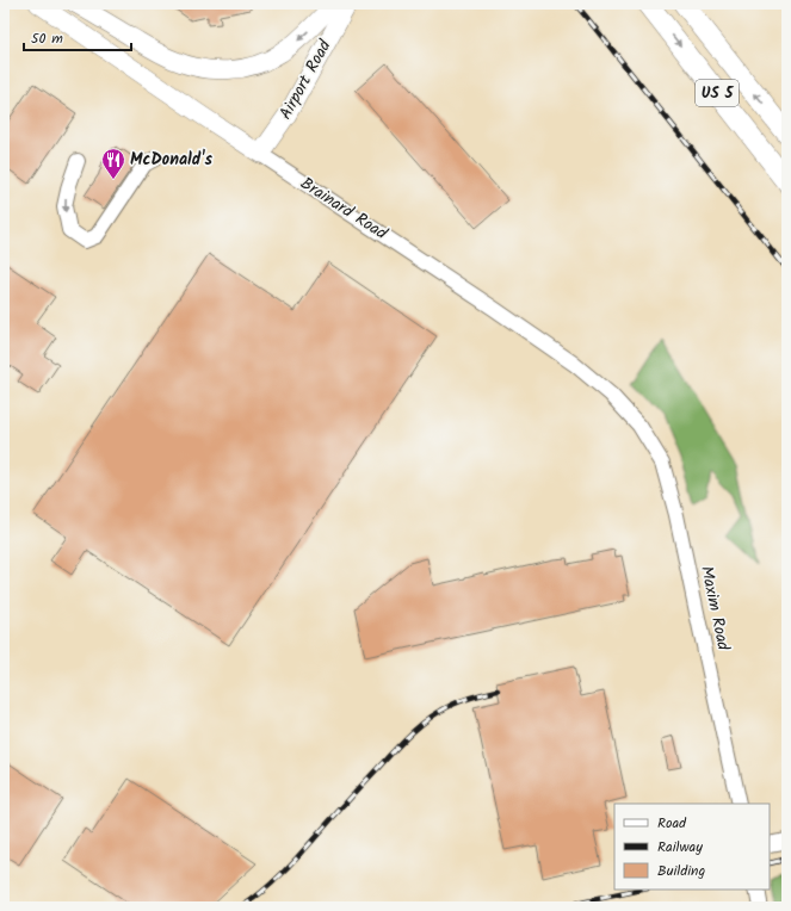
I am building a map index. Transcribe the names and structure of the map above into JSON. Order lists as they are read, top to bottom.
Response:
{
  "streets": {
    "highway": ["US 5"],
    "main road": ["Airport Road", "Brainard Road"],
    "street": ["Maxim Road"]
  },
  "crossings": [
    ["Airport Road", "Brainard Road"],
    ["Brainard Road", "Maxim Road"]
  ],
  "places": {
    "restaurant": ["McDonald's"]
  },
  "legend": ["Road", "Railway", "Building"],
  "scale_bar": "50 m"
}
